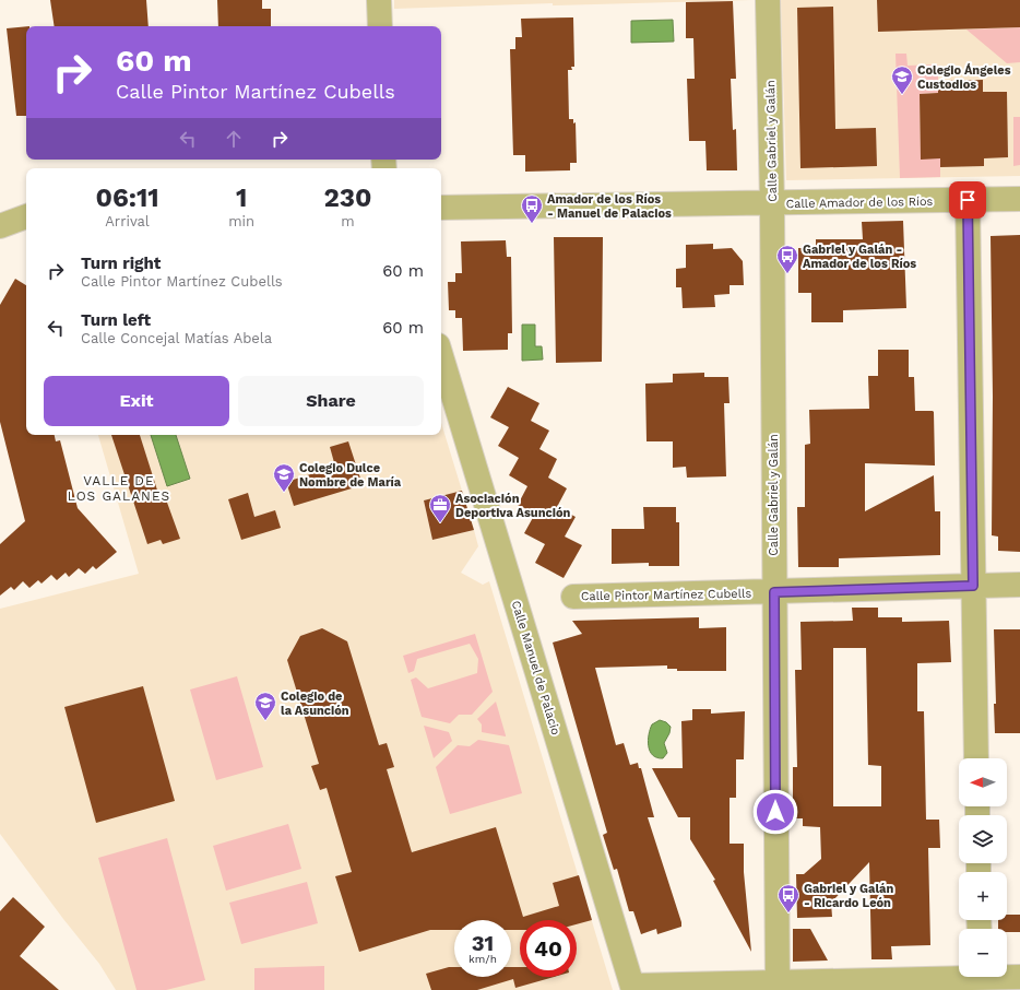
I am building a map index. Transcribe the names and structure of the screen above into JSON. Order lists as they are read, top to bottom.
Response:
{
  "streets": {
    "street": [
      "Calle Gabriel y Galán",
      "Calle Amador de los Ríos",
      "Calle Pintor Martínez Cubells",
      "Calle Manuel de Palacio"
    ]
  },
  "crossings": [
    ["Calle Gabriel y Galán", "Calle Amador de los Ríos"],
    ["Calle Gabriel y Galán", "Calle Pintor Martínez Cubells"]
  ],
  "districts": ["VALLE DE LOS GALANES"],
  "places": {
    "school or university": ["Colegio Ángeles Custodios", "Colegio Dulce Nombre de María", "Colegio de la Asunción"],
    "bus stop": ["Amador de los Ríos - Manuel de Palacios", "Gabriel y Galán - Amador de los Ríos", "Gabriel y Galán - Ricardo León"],
    "office": ["Asociación Deportiva Asunción"]
  },
  "north": "left",
  "page": {
    "turn": ["60 m", "Calle Pintor Martínez Cubells"],
    "eta": [
      "06:11",
      "Arrival",
      "1",
      "min",
      "230",
      "m"
    ],
    "list": [
      {
        "name": "Turn right",
        "note": "Calle Pintor Martínez Cubells",
        "value": "60 m"
      },
      {
        "name": "Turn left",
        "note": "Calle Concejal Matías Abela",
        "value": "60 m"
      }
    ],
    "buttons": ["Exit", "Share"],
    "map_buttons": ["+", "−"],
    "speed": "31 km/h",
    "limit": "40"
  }
}
